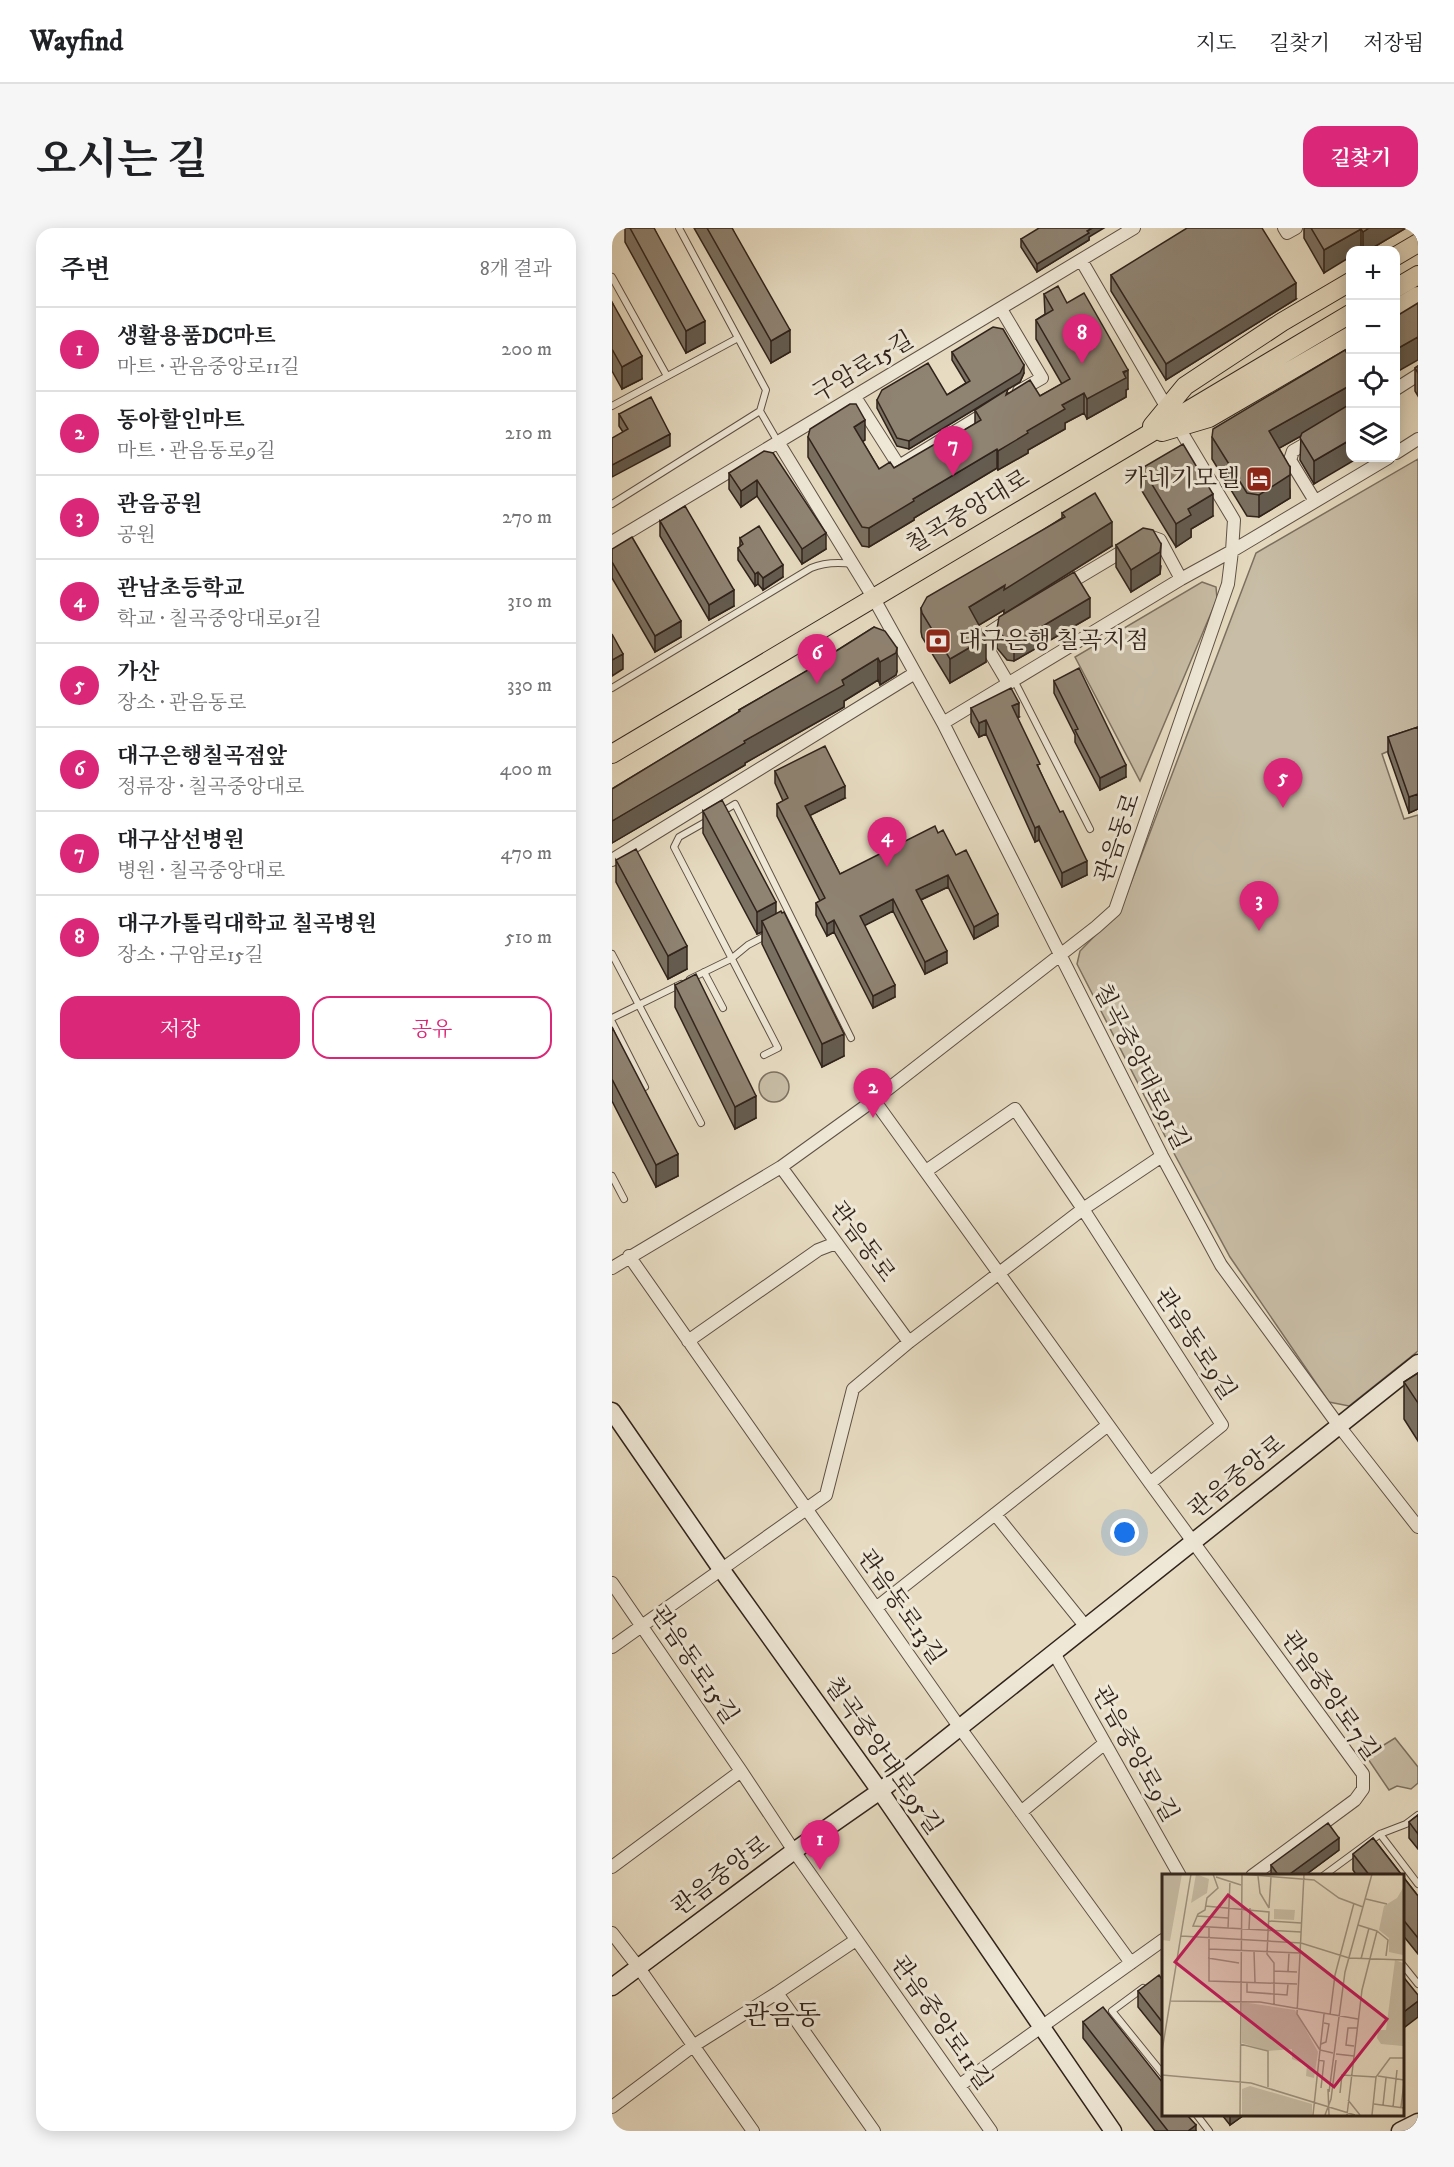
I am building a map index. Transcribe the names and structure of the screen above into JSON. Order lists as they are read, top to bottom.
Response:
{
  "streets": {
    "main road": ["칠곡중앙대로", "관음중앙로", "칠곡중앙대로95길"],
    "street": [
      "구암로15길",
      "관음동로",
      "칠곡중앙대로91길",
      "관음동로9길",
      "관음동로13길",
      "관음동로15길",
      "관음중앙로7길",
      "관음중앙로9길",
      "관음중앙로11길"
    ]
  },
  "crossings": [
    ["구암로15길", "칠곡중앙대로91길"],
    ["칠곡중앙대로", "칠곡중앙대로91길"],
    ["관음동로", "칠곡중앙대로91길"],
    ["관음동로", "관음동로13길"],
    ["칠곡중앙대로91길", "관음중앙로"],
    ["관음중앙로", "관음동로13길"],
    ["관음중앙로", "관음동로15길"],
    ["관음중앙로", "관음중앙로7길"],
    ["관음중앙로", "관음중앙로9길"],
    ["관음중앙로", "칠곡중앙대로95길"],
    ["관음중앙로", "관음중앙로11길"],
    ["관음동로15길", "관음중앙로11길"]
  ],
  "districts": ["관음동"],
  "places": {
    "hotel": ["카네기모텔"],
    "bank": ["대구은행 칠곡지점"]
  },
  "page": {
    "header": "Wayfind",
    "nav": ["지도", "길찾기", "저장됨"],
    "title": "오시는 길",
    "buttons": [
      "길찾기",
      ["저장", "공유"]
    ],
    "heading": ["주변", "8개 결과"],
    "map_buttons": ["+", "−"],
    "list": [
      {
        "mark": "1",
        "name": "생활용품DC마트",
        "note": "마트 · 관음중앙로11길",
        "value": "200 m"
      },
      {
        "mark": "2",
        "name": "동아할인마트",
        "note": "마트 · 관음동로9길",
        "value": "210 m"
      },
      {
        "mark": "3",
        "name": "관음공원",
        "note": "공원",
        "value": "270 m"
      },
      {
        "mark": "4",
        "name": "관남초등학교",
        "note": "학교 · 칠곡중앙대로91길",
        "value": "310 m"
      },
      {
        "mark": "5",
        "name": "가산",
        "note": "장소 · 관음동로",
        "value": "330 m"
      },
      {
        "mark": "6",
        "name": "대구은행칠곡점앞",
        "note": "정류장 · 칠곡중앙대로",
        "value": "400 m"
      },
      {
        "mark": "7",
        "name": "대구삼선병원",
        "note": "병원 · 칠곡중앙대로",
        "value": "470 m"
      },
      {
        "mark": "8",
        "name": "대구가톨릭대학교 칠곡병원",
        "note": "장소 · 구암로15길",
        "value": "510 m"
      }
    ],
    "pins": [
      "8",
      "7",
      "6",
      "5",
      "4",
      "3",
      "2",
      "1"
    ]
  }
}
